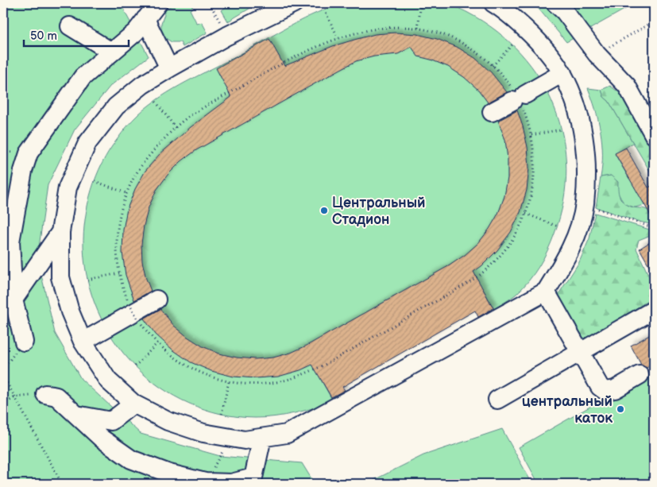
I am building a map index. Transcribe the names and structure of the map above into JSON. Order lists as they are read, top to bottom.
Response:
{
  "places": ["Центральный Стадион", "центральный каток"],
  "scale_bar": "50 m"
}
